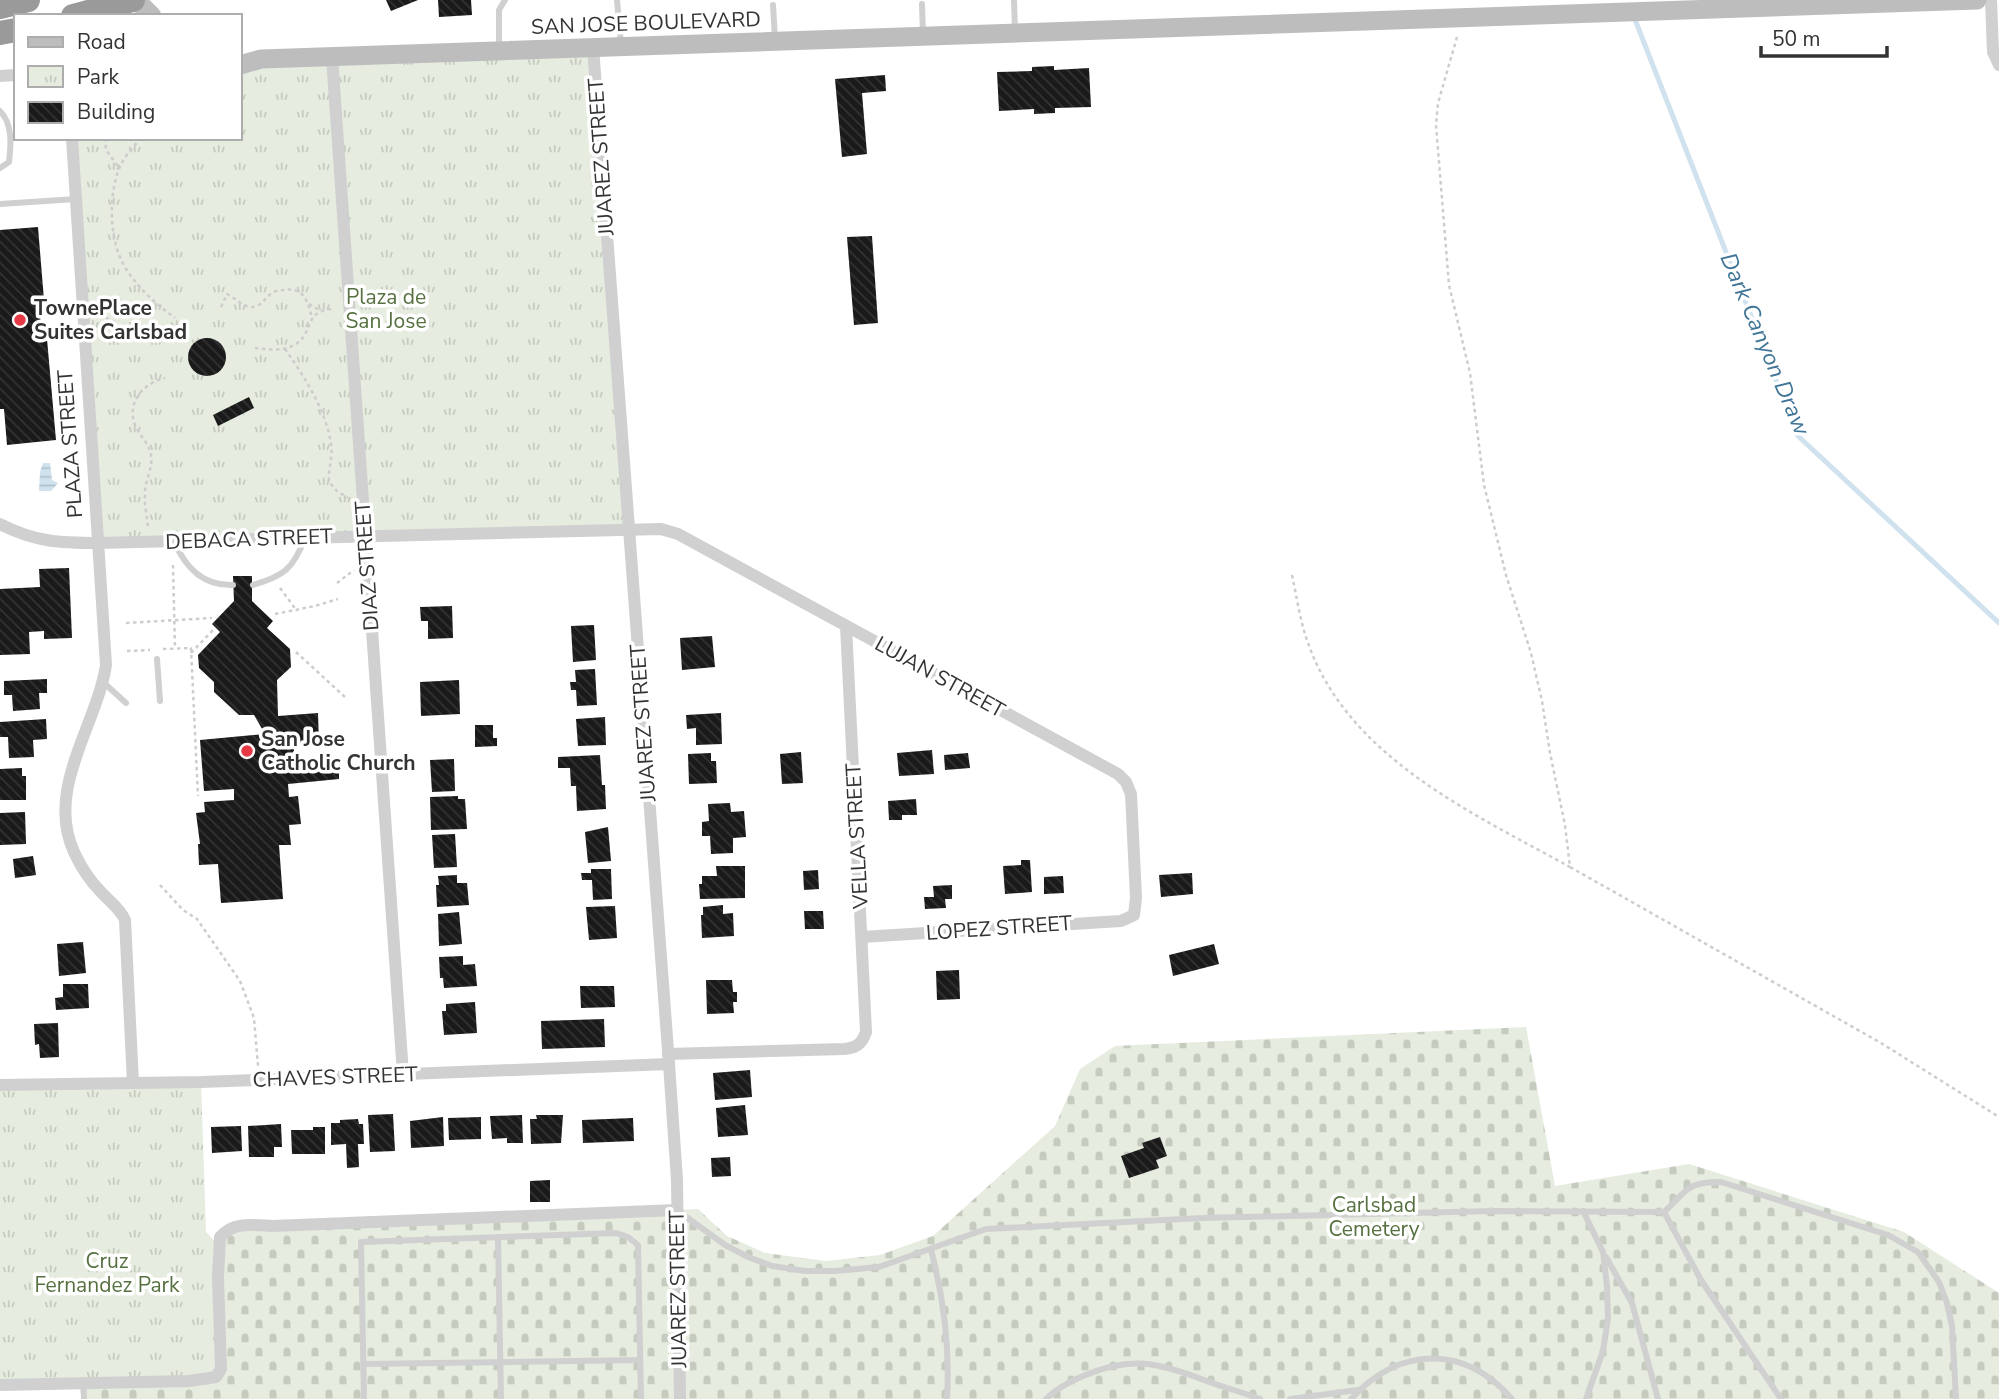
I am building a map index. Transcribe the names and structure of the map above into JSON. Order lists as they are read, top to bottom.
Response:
{
  "streets": {
    "street": [
      "SAN JOSE BOULEVARD",
      "JUAREZ STREET",
      "PLAZA STREET",
      "DEBACA STREET",
      "DIAZ STREET",
      "LUJAN STREET",
      "VELLA STREET",
      "LOPEZ STREET",
      "CHAVES STREET"
    ]
  },
  "crossings": [
    ["SAN JOSE BOULEVARD", "JUAREZ STREET"],
    ["SAN JOSE BOULEVARD", "DIAZ STREET"],
    ["JUAREZ STREET", "DEBACA STREET"],
    ["JUAREZ STREET", "LUJAN STREET"],
    ["JUAREZ STREET", "CHAVES STREET"],
    ["PLAZA STREET", "DEBACA STREET"],
    ["PLAZA STREET", "CHAVES STREET"],
    ["DEBACA STREET", "DIAZ STREET"],
    ["DEBACA STREET", "LUJAN STREET"],
    ["DIAZ STREET", "CHAVES STREET"],
    ["LUJAN STREET", "VELLA STREET"],
    ["LUJAN STREET", "LOPEZ STREET"],
    ["VELLA STREET", "LOPEZ STREET"],
    ["VELLA STREET", "CHAVES STREET"]
  ],
  "water": ["Dark Canyon Draw"],
  "parks": ["Plaza de San Jose", "Carlsbad Cemetery", "Cruz Fernandez Park"],
  "places": ["TownePlace Suites Carlsbad", "San Jose Catholic Church"],
  "legend": ["Road", "Park", "Building"],
  "scale_bar": "50 m"
}
